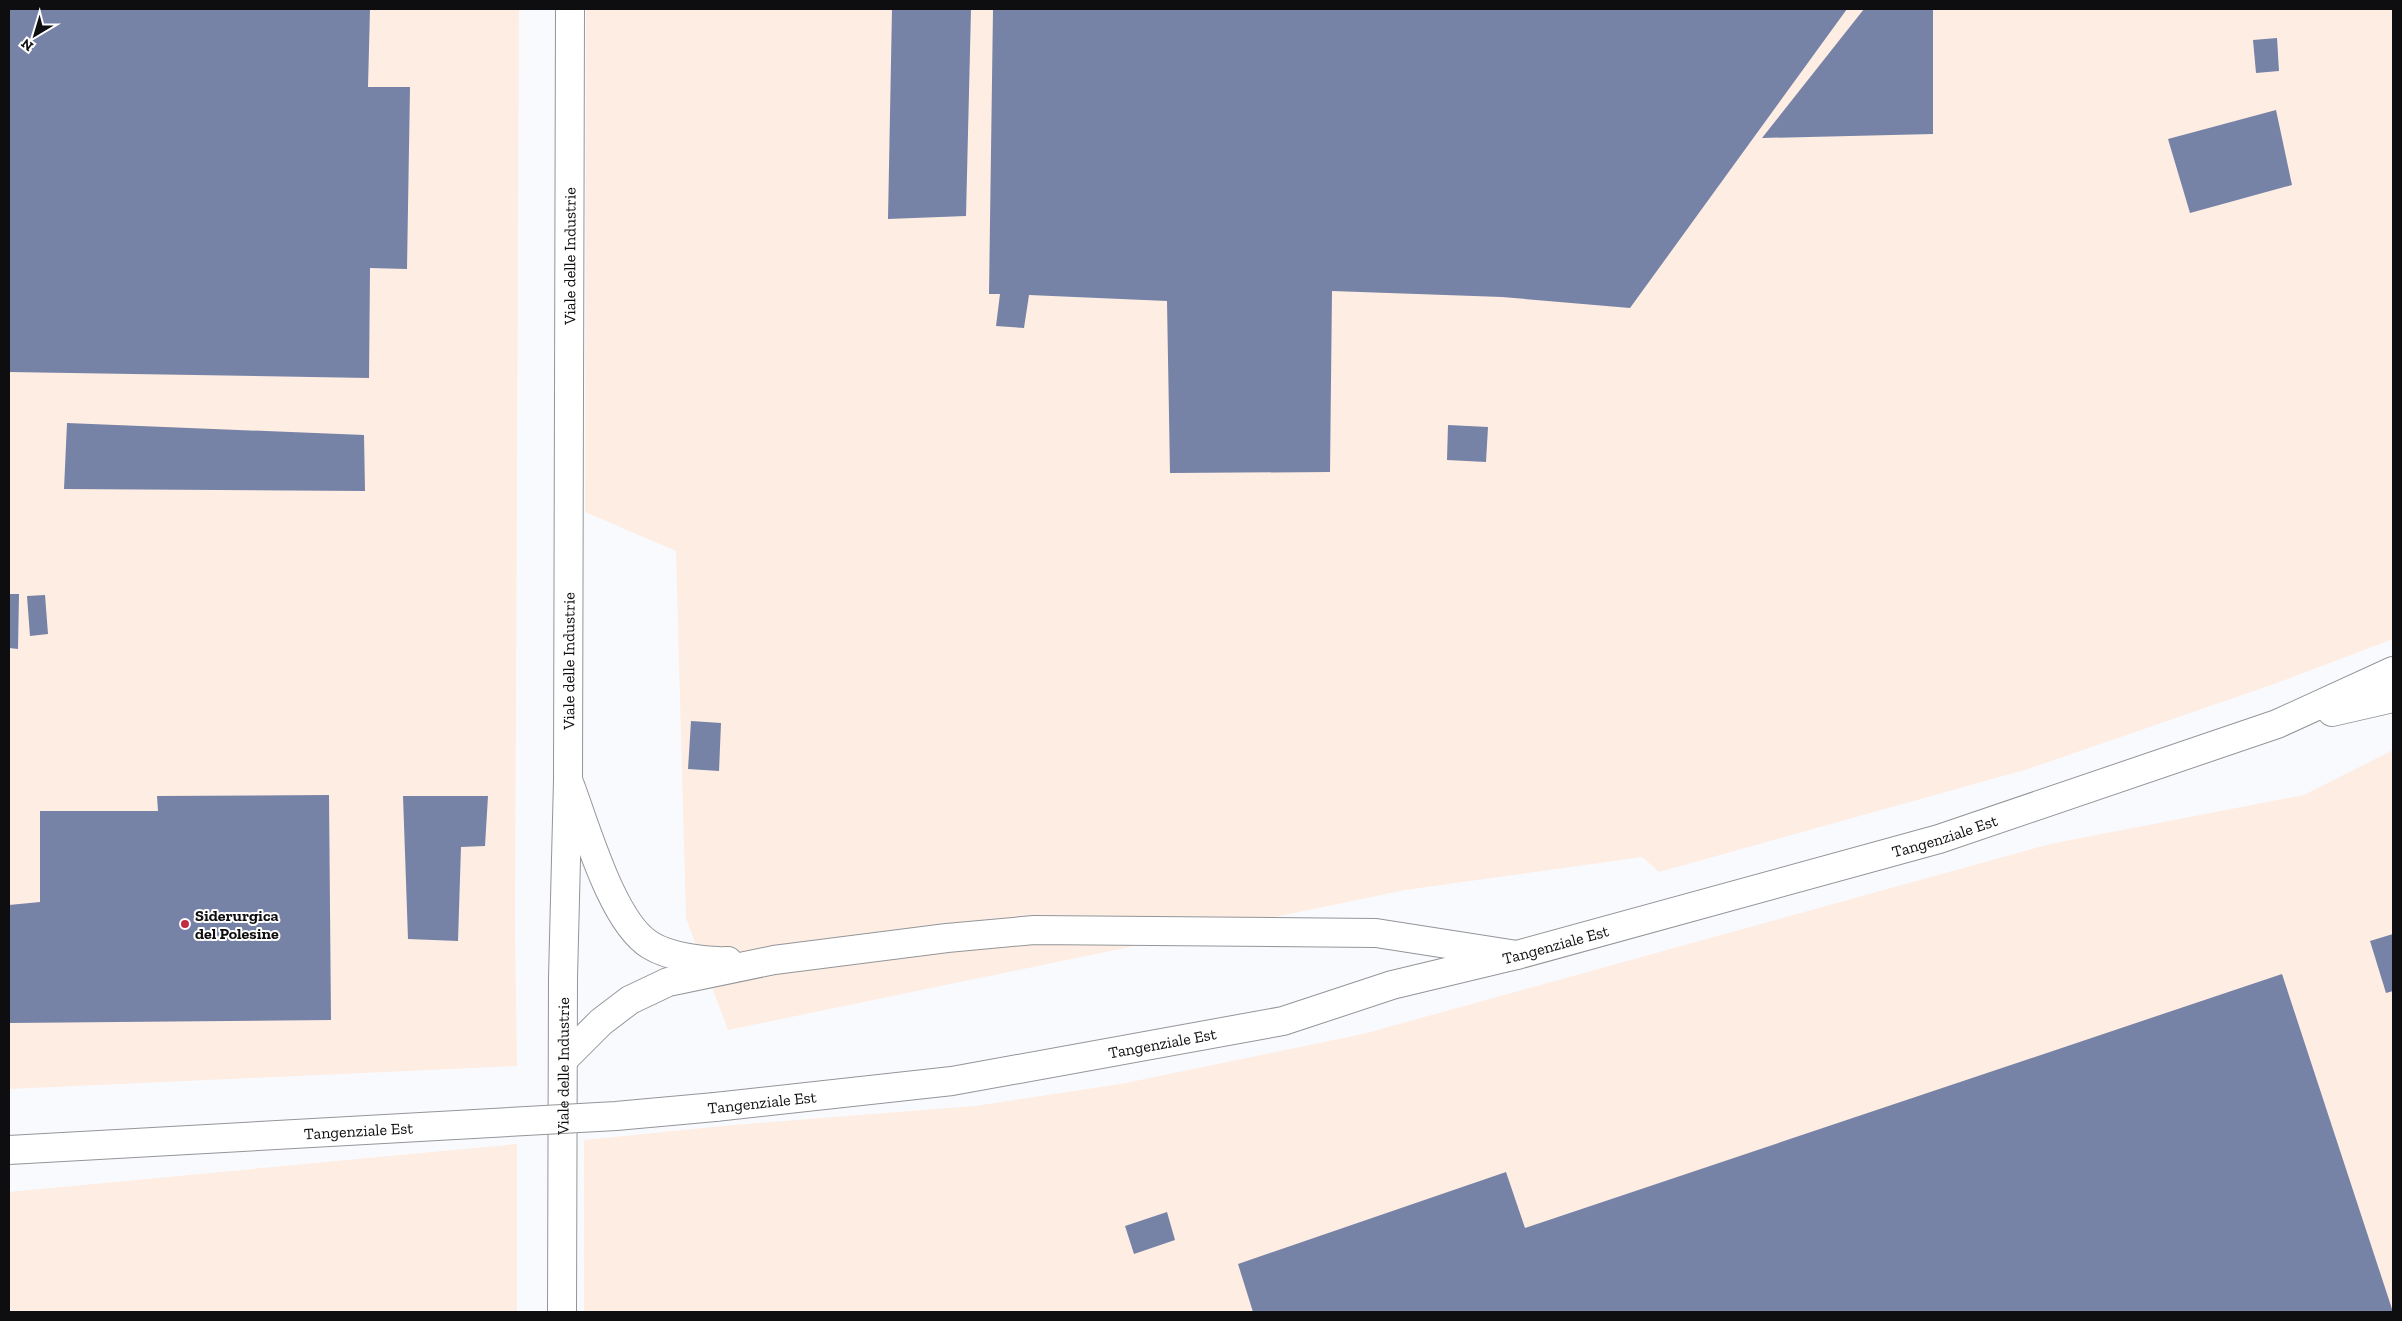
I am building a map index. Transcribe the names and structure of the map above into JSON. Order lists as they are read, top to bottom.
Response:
{
  "streets": {
    "main road": ["Viale delle Industrie", "Tangenziale Est"]
  },
  "places": ["Siderurgica del Polesine"],
  "north": "bottom left"
}
